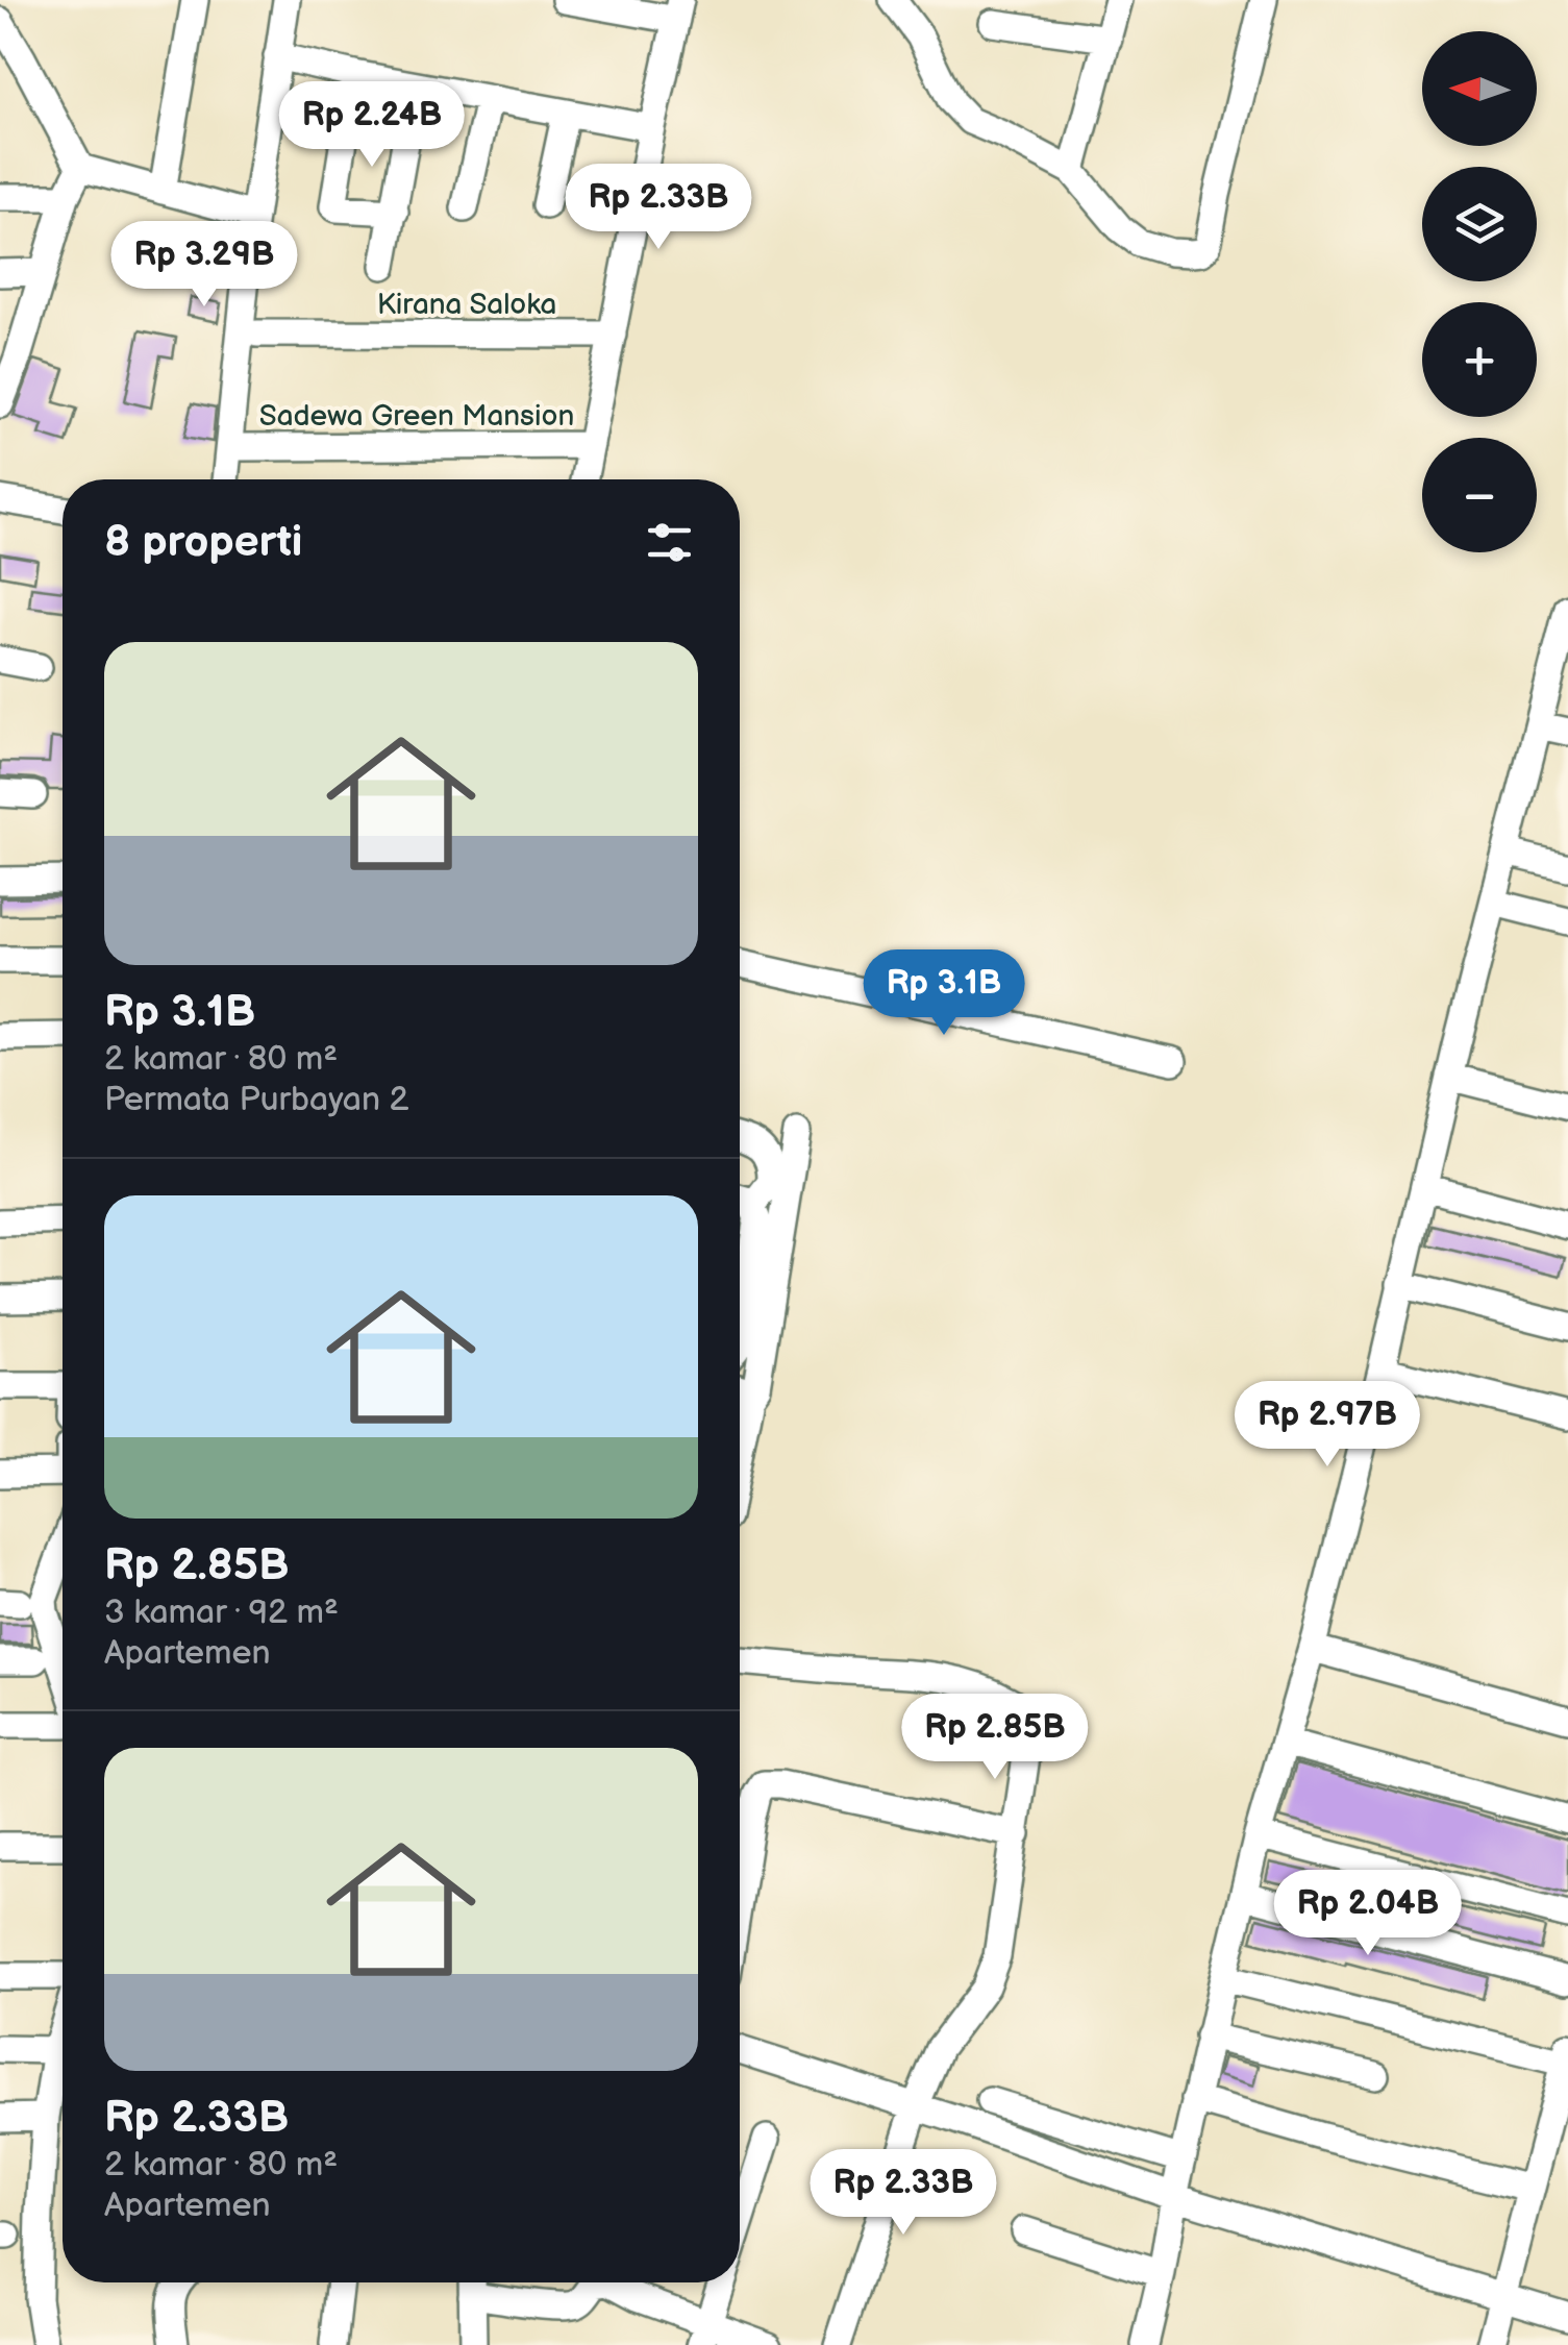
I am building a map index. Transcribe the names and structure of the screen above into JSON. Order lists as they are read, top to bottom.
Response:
{
  "streets": {
    "street": ["Kirana Saloka", "Sadewa Green Mansion"]
  },
  "north": "left",
  "page": {
    "map_buttons": ["+", "−"],
    "price": [
      "Rp 2.24B",
      "Rp 2.33B",
      "Rp 3.29B",
      "Rp 3.1B",
      "Rp 2.97B",
      "Rp 2.85B",
      "Rp 2.04B",
      "Rp 2.33B"
    ],
    "heading": "8 properti",
    "list": [
      {
        "name": "Rp 3.1B",
        "note": "2 kamar · 80 m² · Permata Purbayan 2"
      },
      {
        "name": "Rp 2.85B",
        "note": "3 kamar · 92 m² · Apartemen"
      },
      {
        "name": "Rp 2.33B",
        "note": "2 kamar · 80 m² · Apartemen"
      }
    ]
  }
}
